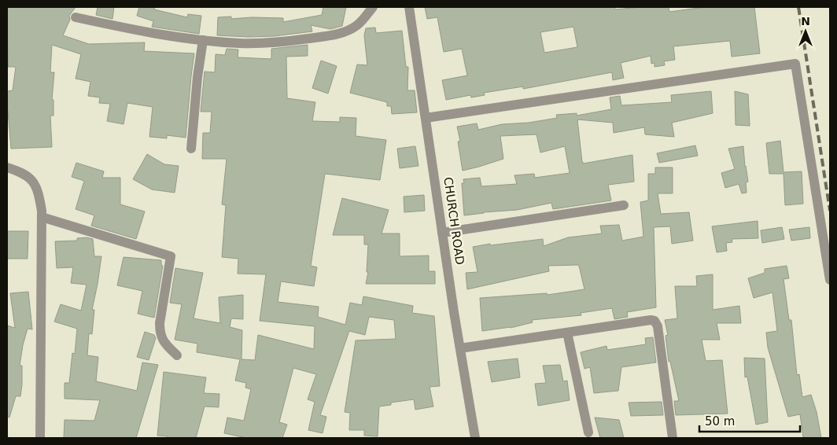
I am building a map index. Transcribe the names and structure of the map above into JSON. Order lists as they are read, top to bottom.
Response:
{
  "streets": {
    "street": ["CHURCH ROAD"]
  },
  "scale_bar": "50 m",
  "north": "top"
}
